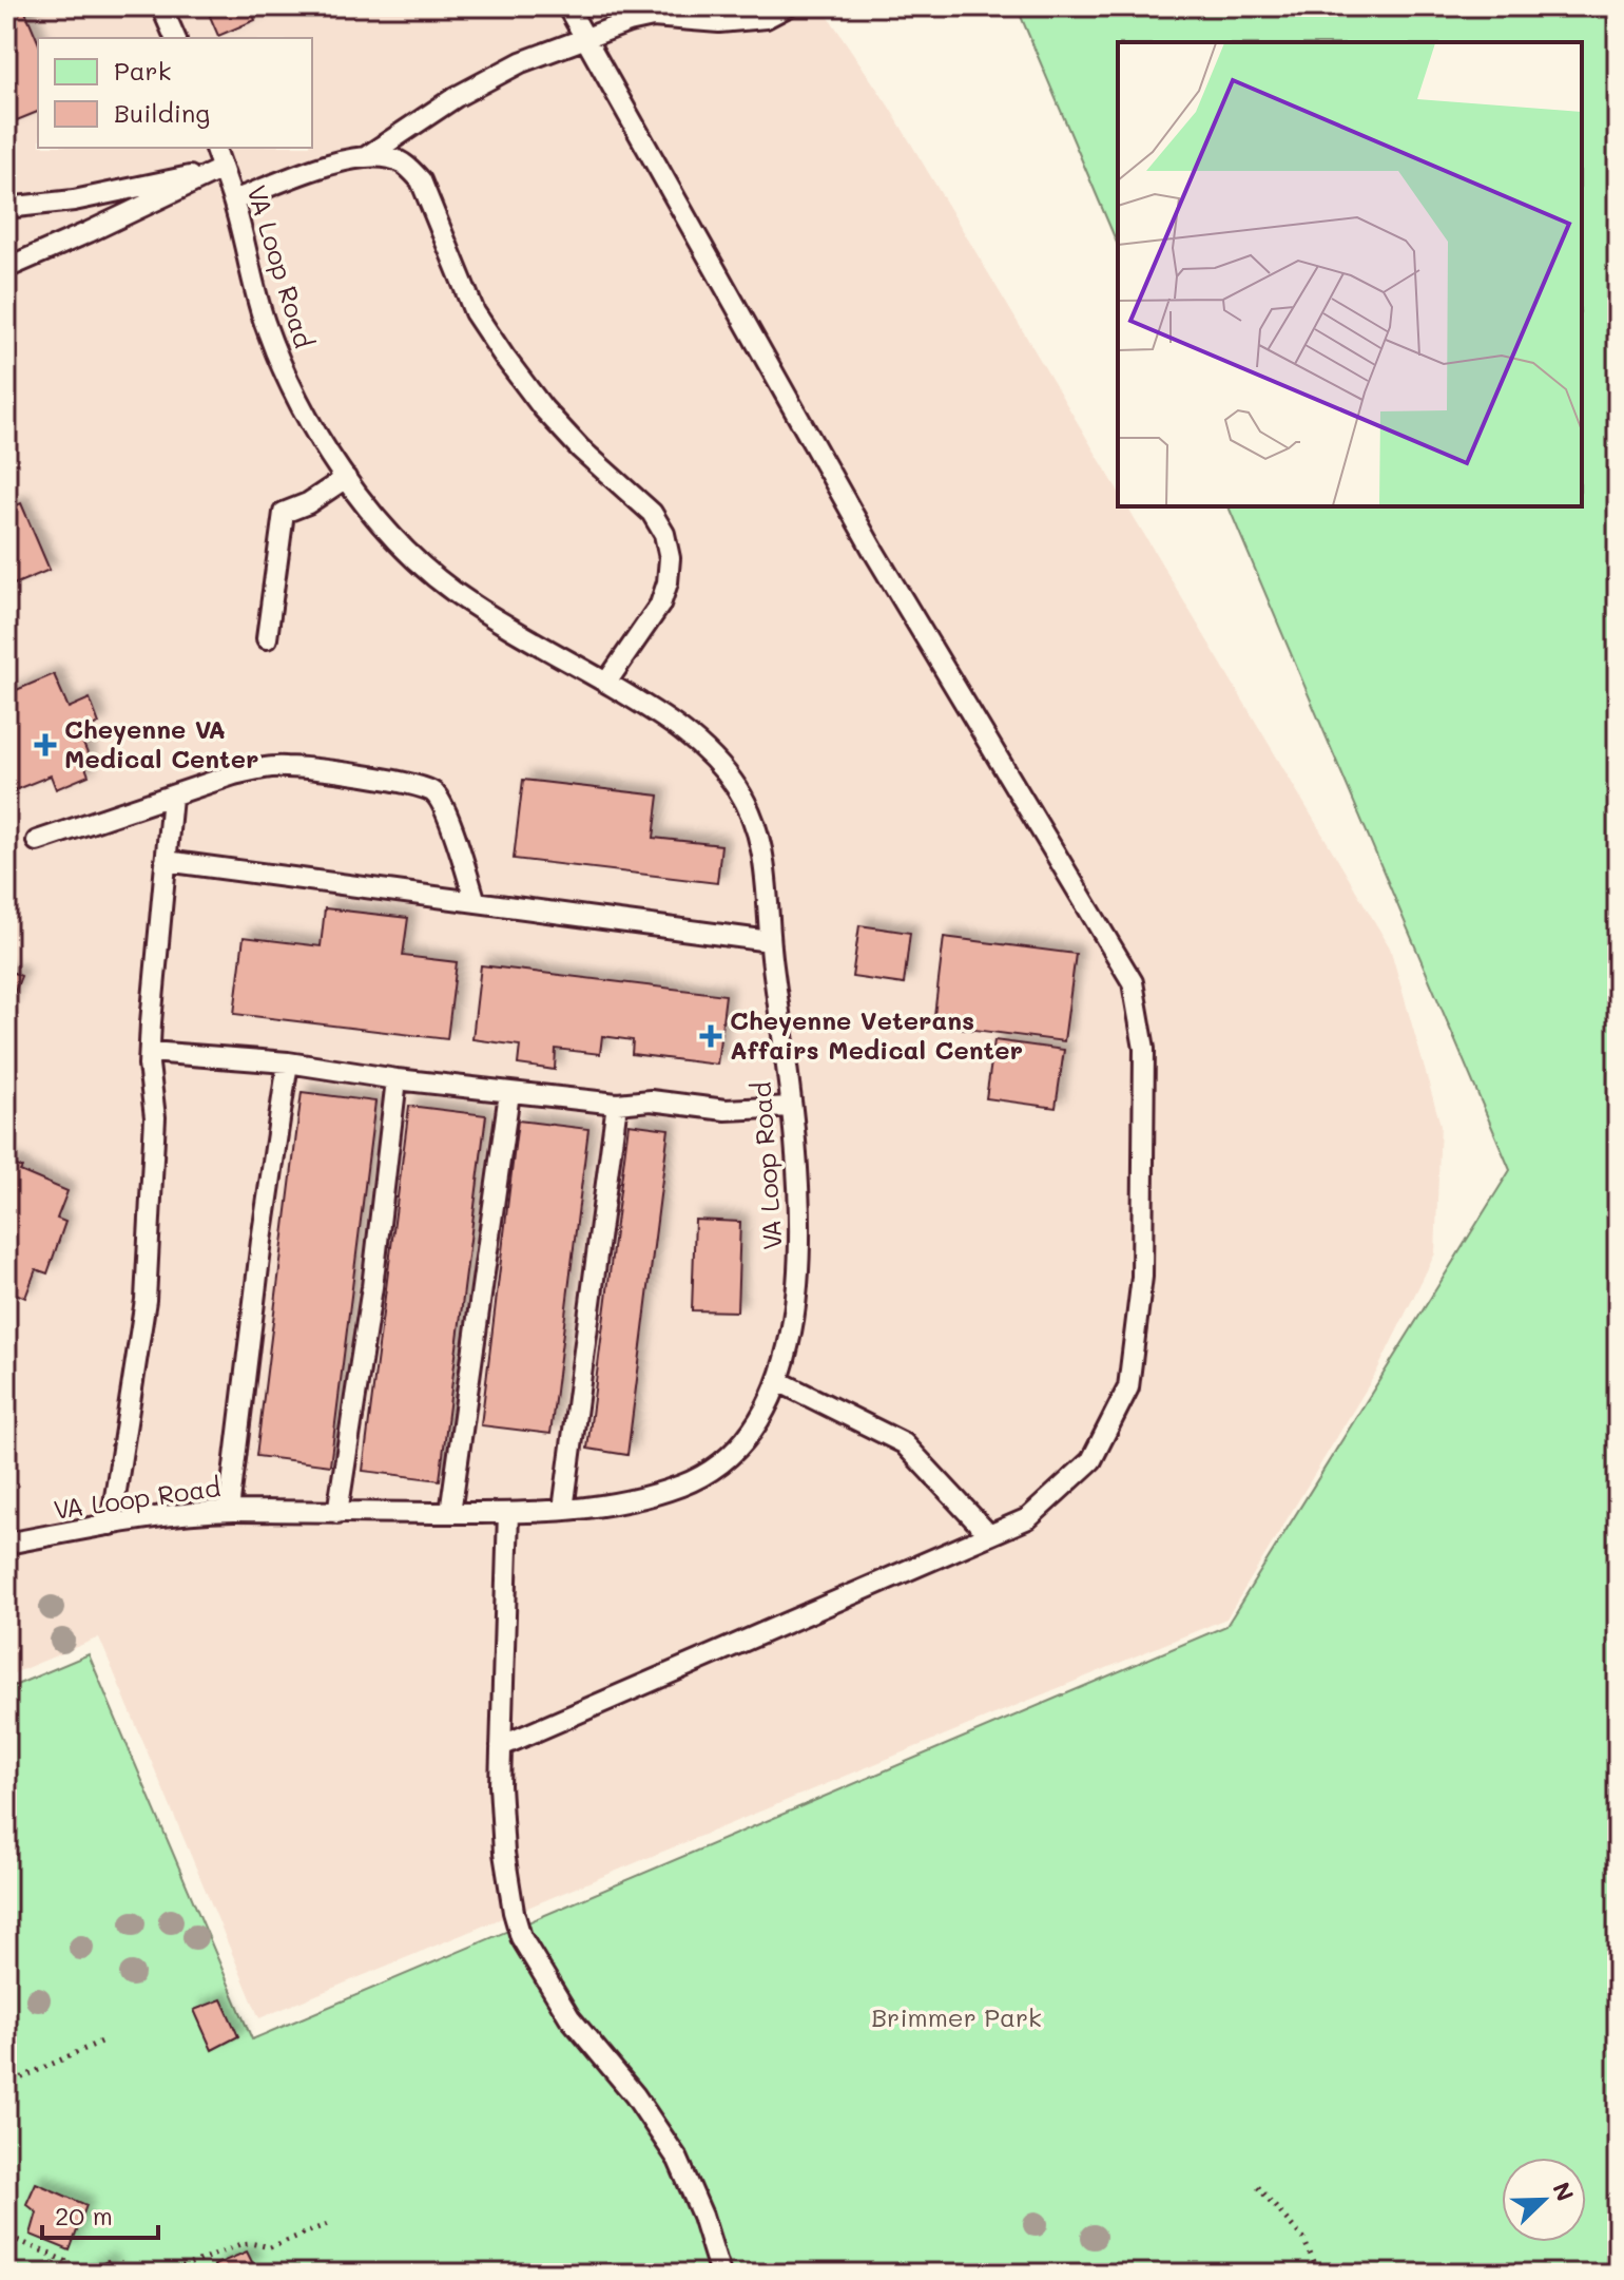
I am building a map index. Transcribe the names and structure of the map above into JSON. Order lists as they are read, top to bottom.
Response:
{
  "streets": {
    "lane": ["VA Loop Road"]
  },
  "parks": ["Brimmer Park"],
  "places": {
    "health": ["Cheyenne VA Medical Center", "Cheyenne Veterans Affairs Medical Center"]
  },
  "legend": ["Park", "Building"],
  "scale_bar": "20 m",
  "north": "top right"
}
